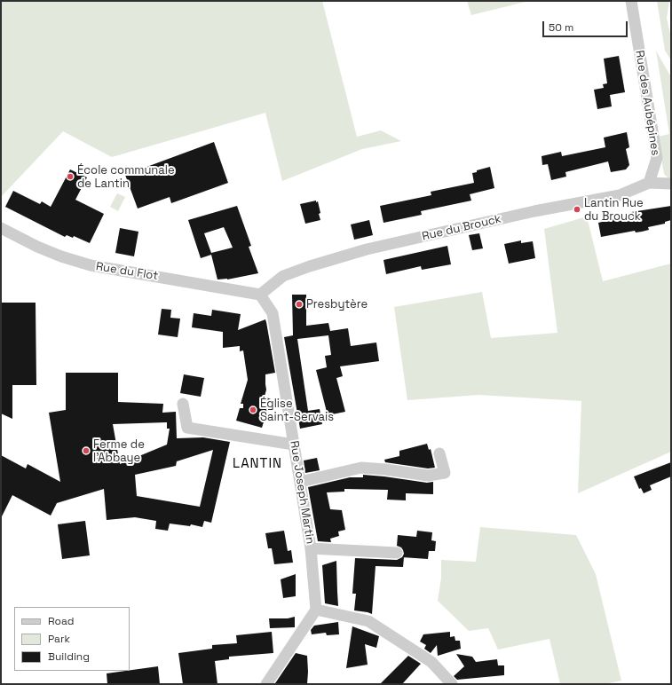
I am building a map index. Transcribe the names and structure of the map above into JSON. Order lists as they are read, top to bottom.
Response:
{
  "streets": {
    "street": [
      "Rue des Aubépines",
      "Rue du Brouck",
      "Rue du Flot",
      "Rue Joseph Martin"
    ]
  },
  "crossings": [
    ["Rue des Aubépines", "Rue du Brouck"],
    ["Rue du Brouck", "Rue du Flot"],
    ["Rue du Brouck", "Rue Joseph Martin"],
    ["Rue du Flot", "Rue Joseph Martin"]
  ],
  "districts": ["LANTIN"],
  "places": [
    "École communale de Lantin",
    "Lantin Rue du Brouck",
    "Presbytère",
    "Église Saint-Servais",
    "Ferme de l'Abbaye"
  ],
  "legend": ["Road", "Park", "Building"],
  "scale_bar": "50 m"
}
